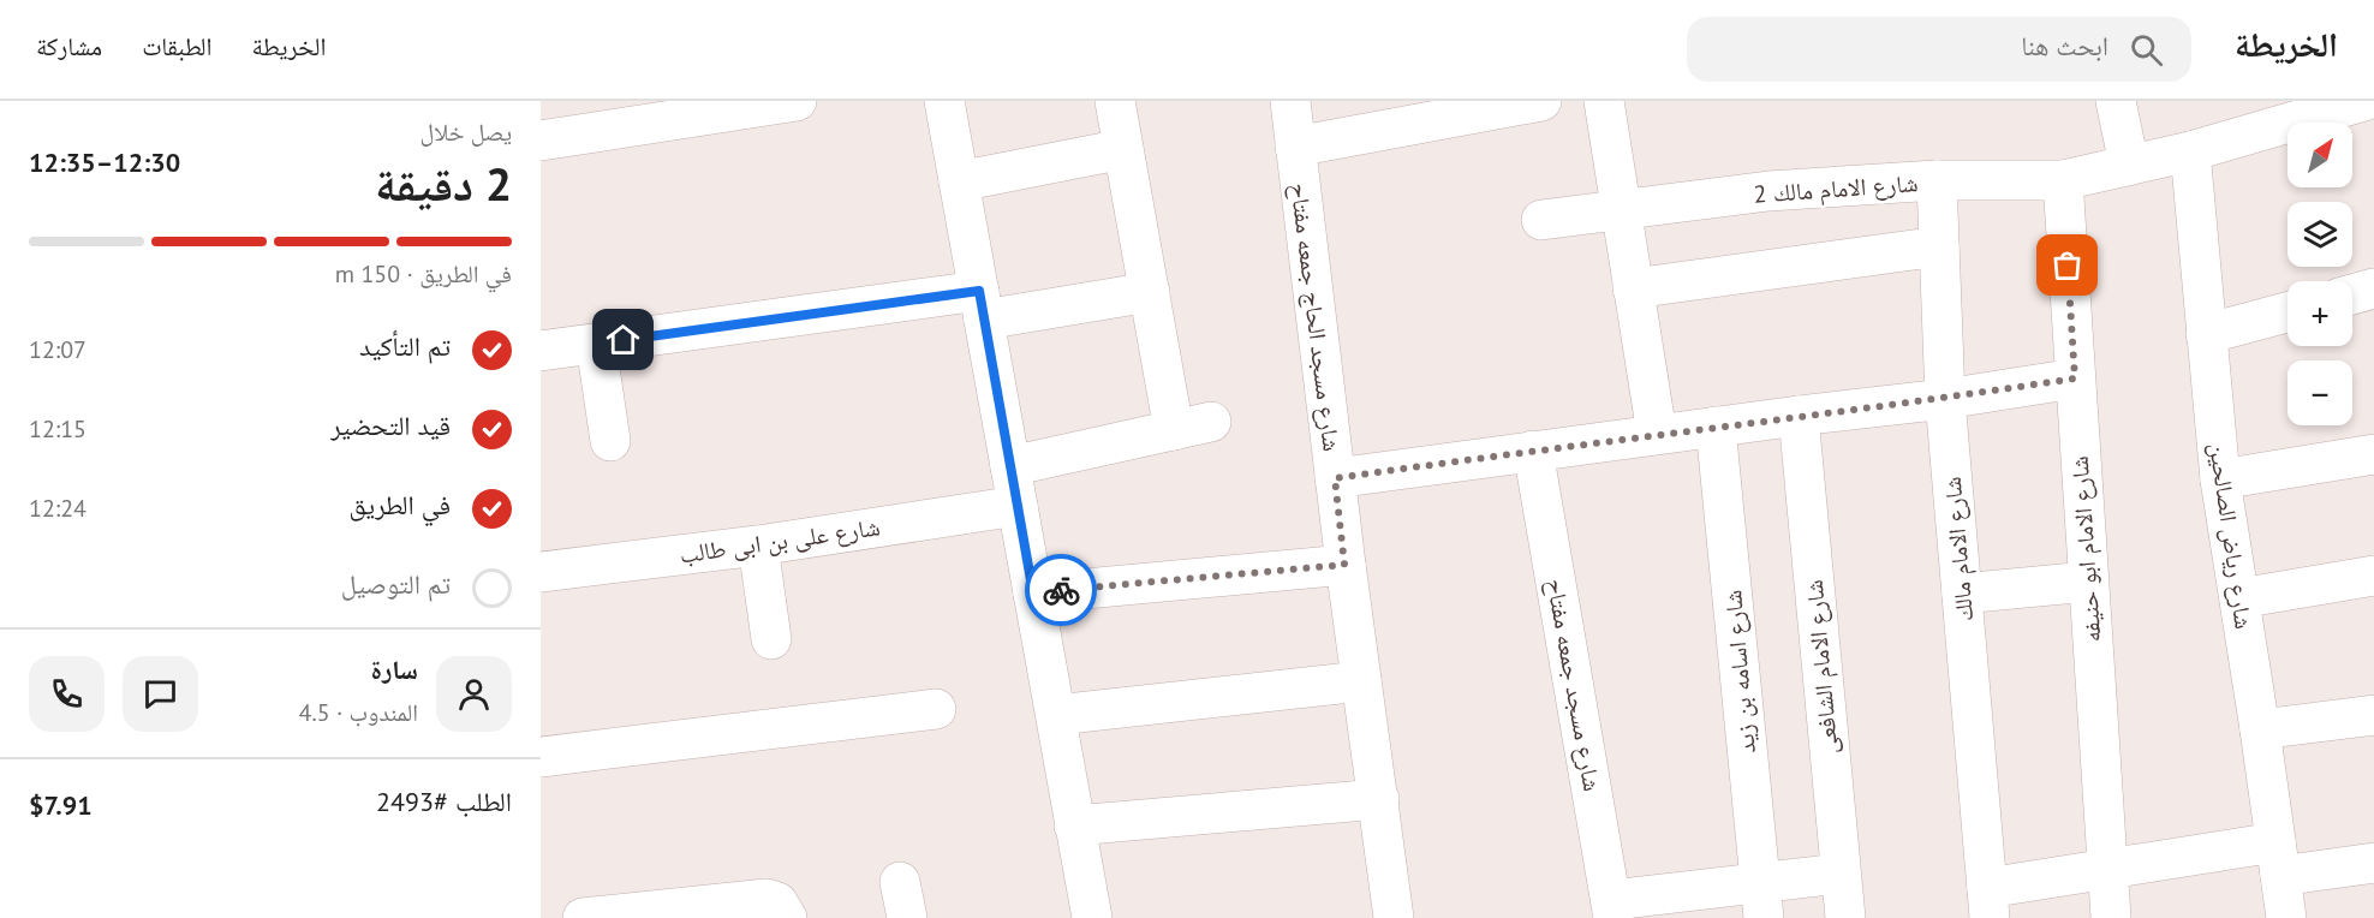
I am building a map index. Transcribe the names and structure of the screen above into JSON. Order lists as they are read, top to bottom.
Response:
{
  "streets": {
    "street": [
      "شارع الامام مالك 2",
      "شارع مسجد الحاج جمعه مفتاح",
      "شارع رياض الصالحين",
      "شارع على بن ابى طالب",
      "شارع الامام مالك",
      "شارع الامام ابو حنيفه",
      "شارع الامام الشافعى",
      "شارع اسامه بن زيد",
      "شارع مسجد جمعه مفتاح"
    ]
  },
  "crossings": [
    ["شارع الامام مالك 2", "شارع رياض الصالحين"],
    ["شارع الامام مالك 2", "شارع الامام مالك"],
    ["شارع الامام مالك 2", "شارع الامام ابو حنيفه"]
  ],
  "north": "top right",
  "page": {
    "header": "الخريطة",
    "search": "ابحث هنا",
    "nav": ["الخريطة", "الطبقات", "مشاركة"],
    "heading": ["2 دقيقة", "يصل خلال", "12:30–12:35"],
    "panel": [
      "سارة",
      "المندوب · 4.5",
      "الطلب #2493",
      "$7.91"
    ],
    "map_buttons": ["+", "−"],
    "bar": "في الطريق · 150 m",
    "list": [
      ["تم التأكيد", "12:07"],
      ["قيد التحضير", "12:15"],
      ["في الطريق", "12:24"],
      "تم التوصيل"
    ]
  }
}
